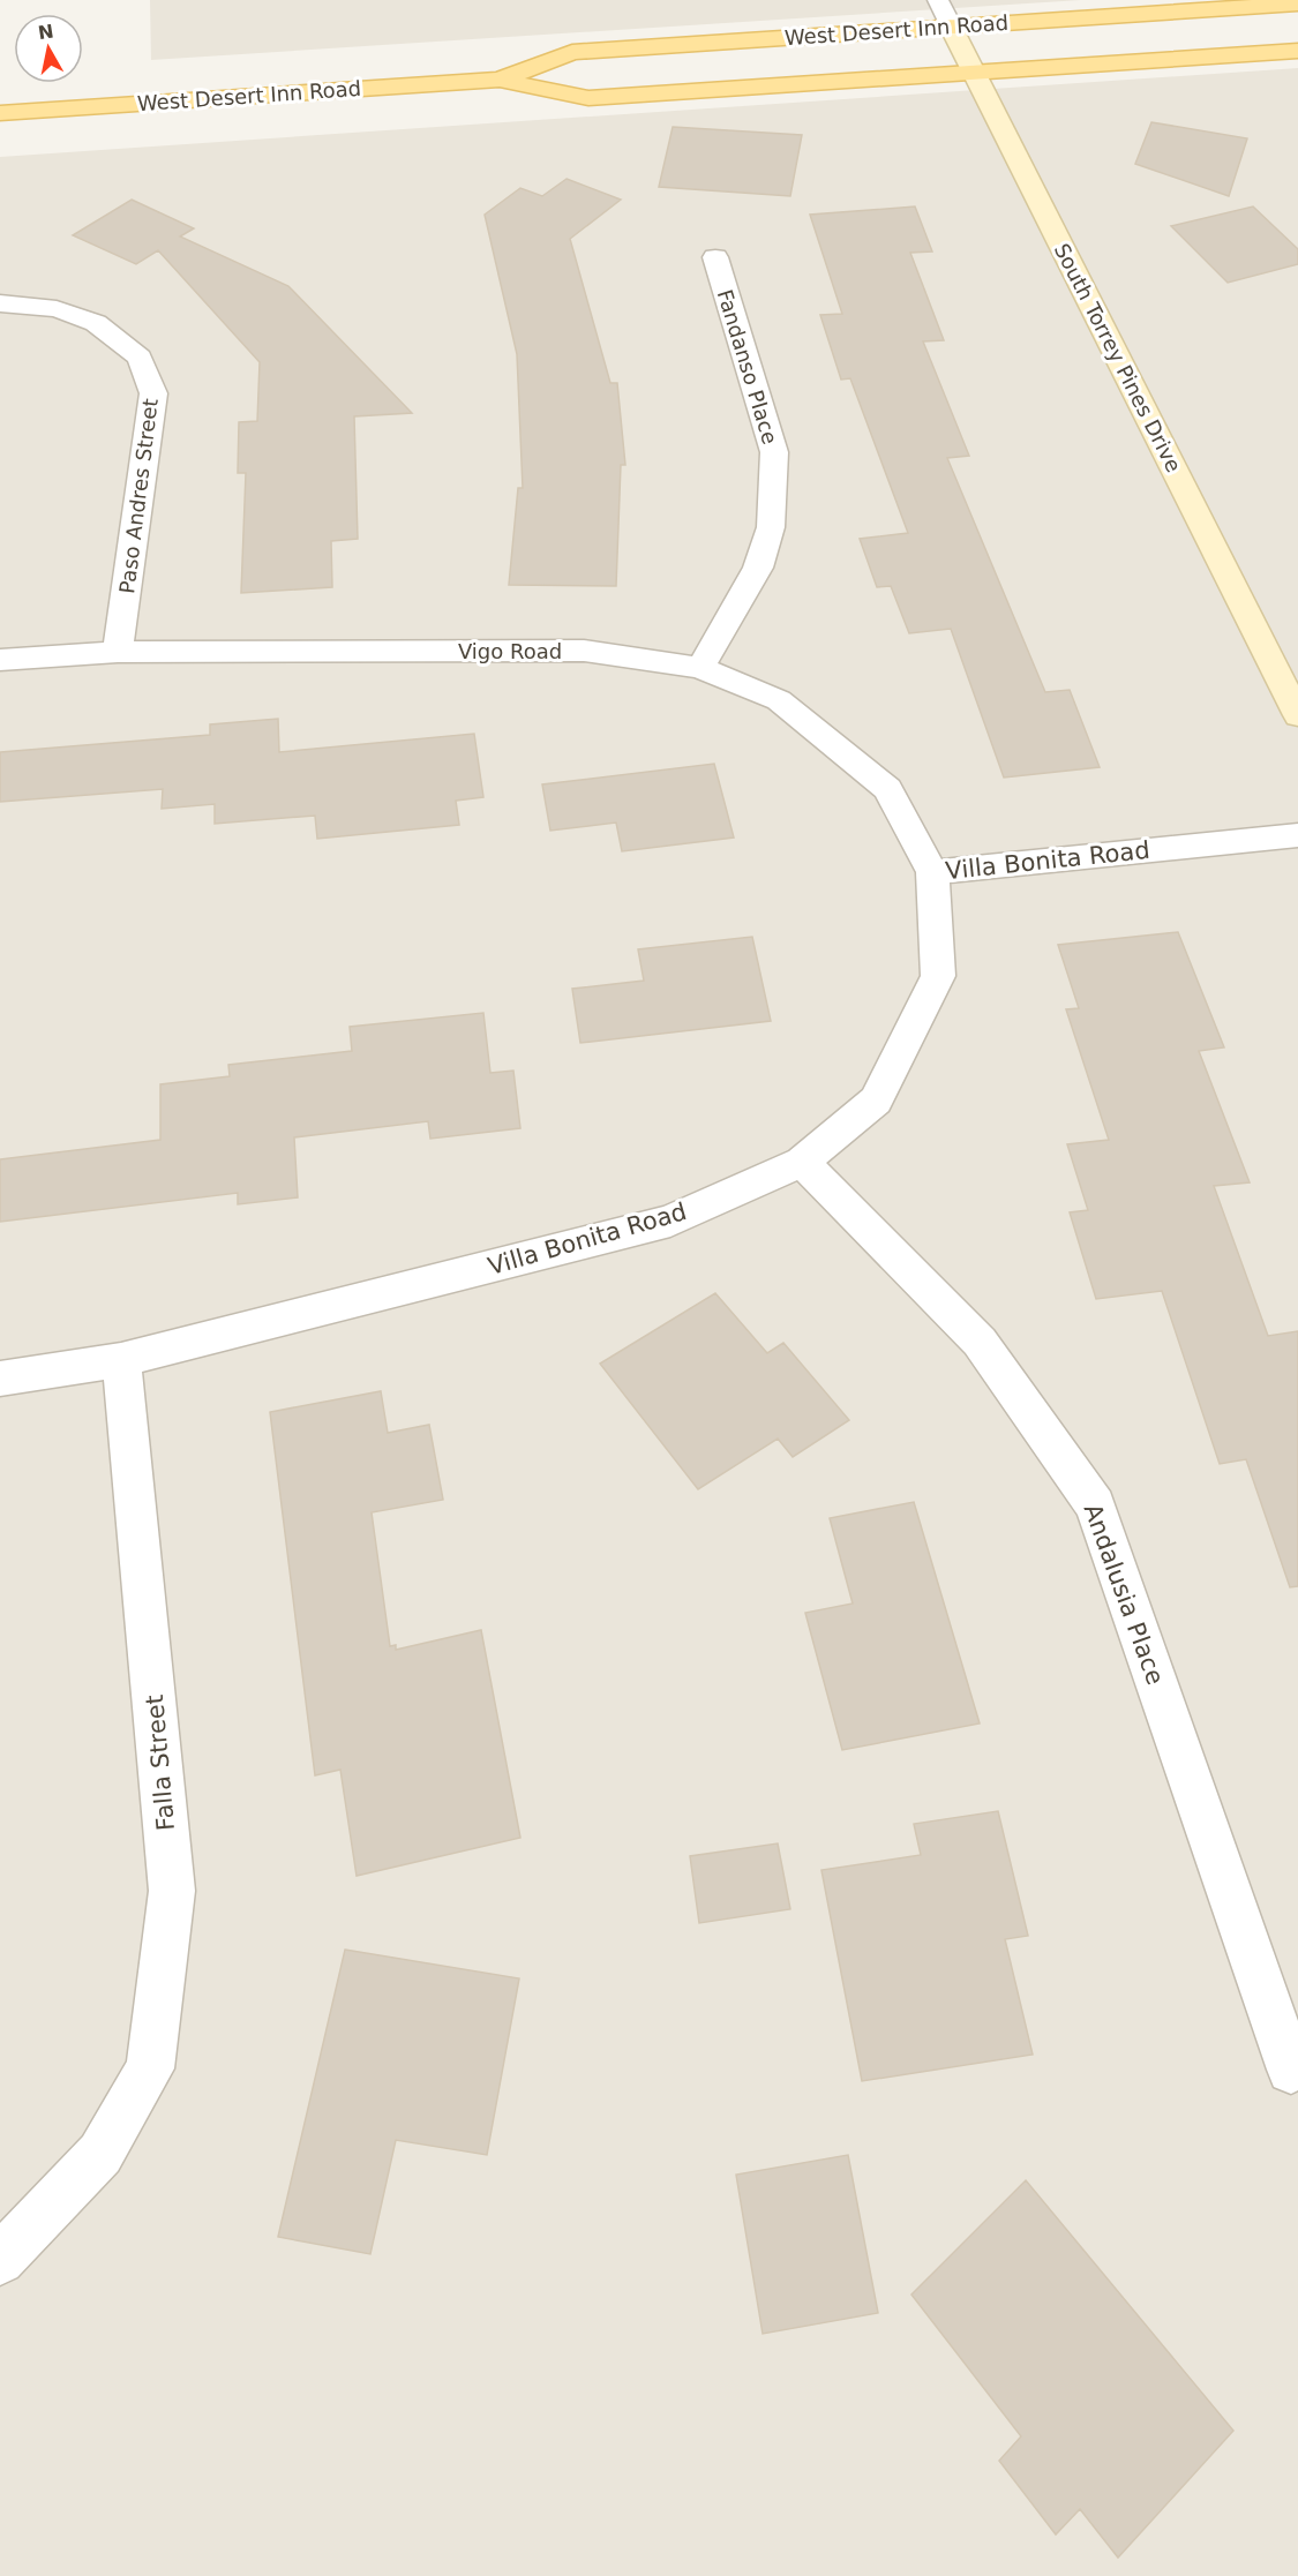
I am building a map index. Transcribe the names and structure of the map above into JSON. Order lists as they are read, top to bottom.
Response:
{
  "streets": {
    "main road": ["West Desert Inn Road", "South Torrey Pines Drive"],
    "street": [
      "Fandanso Place",
      "Paso Andres Street",
      "Vigo Road",
      "Villa Bonita Road",
      "Andalusia Place",
      "Falla Street"
    ]
  },
  "crossings": [
    ["West Desert Inn Road", "South Torrey Pines Drive"],
    ["Fandanso Place", "Vigo Road"],
    ["Paso Andres Street", "Vigo Road"],
    ["Vigo Road", "Villa Bonita Road"],
    ["Villa Bonita Road", "Andalusia Place"],
    ["Villa Bonita Road", "Falla Street"]
  ],
  "north": "top"
}
